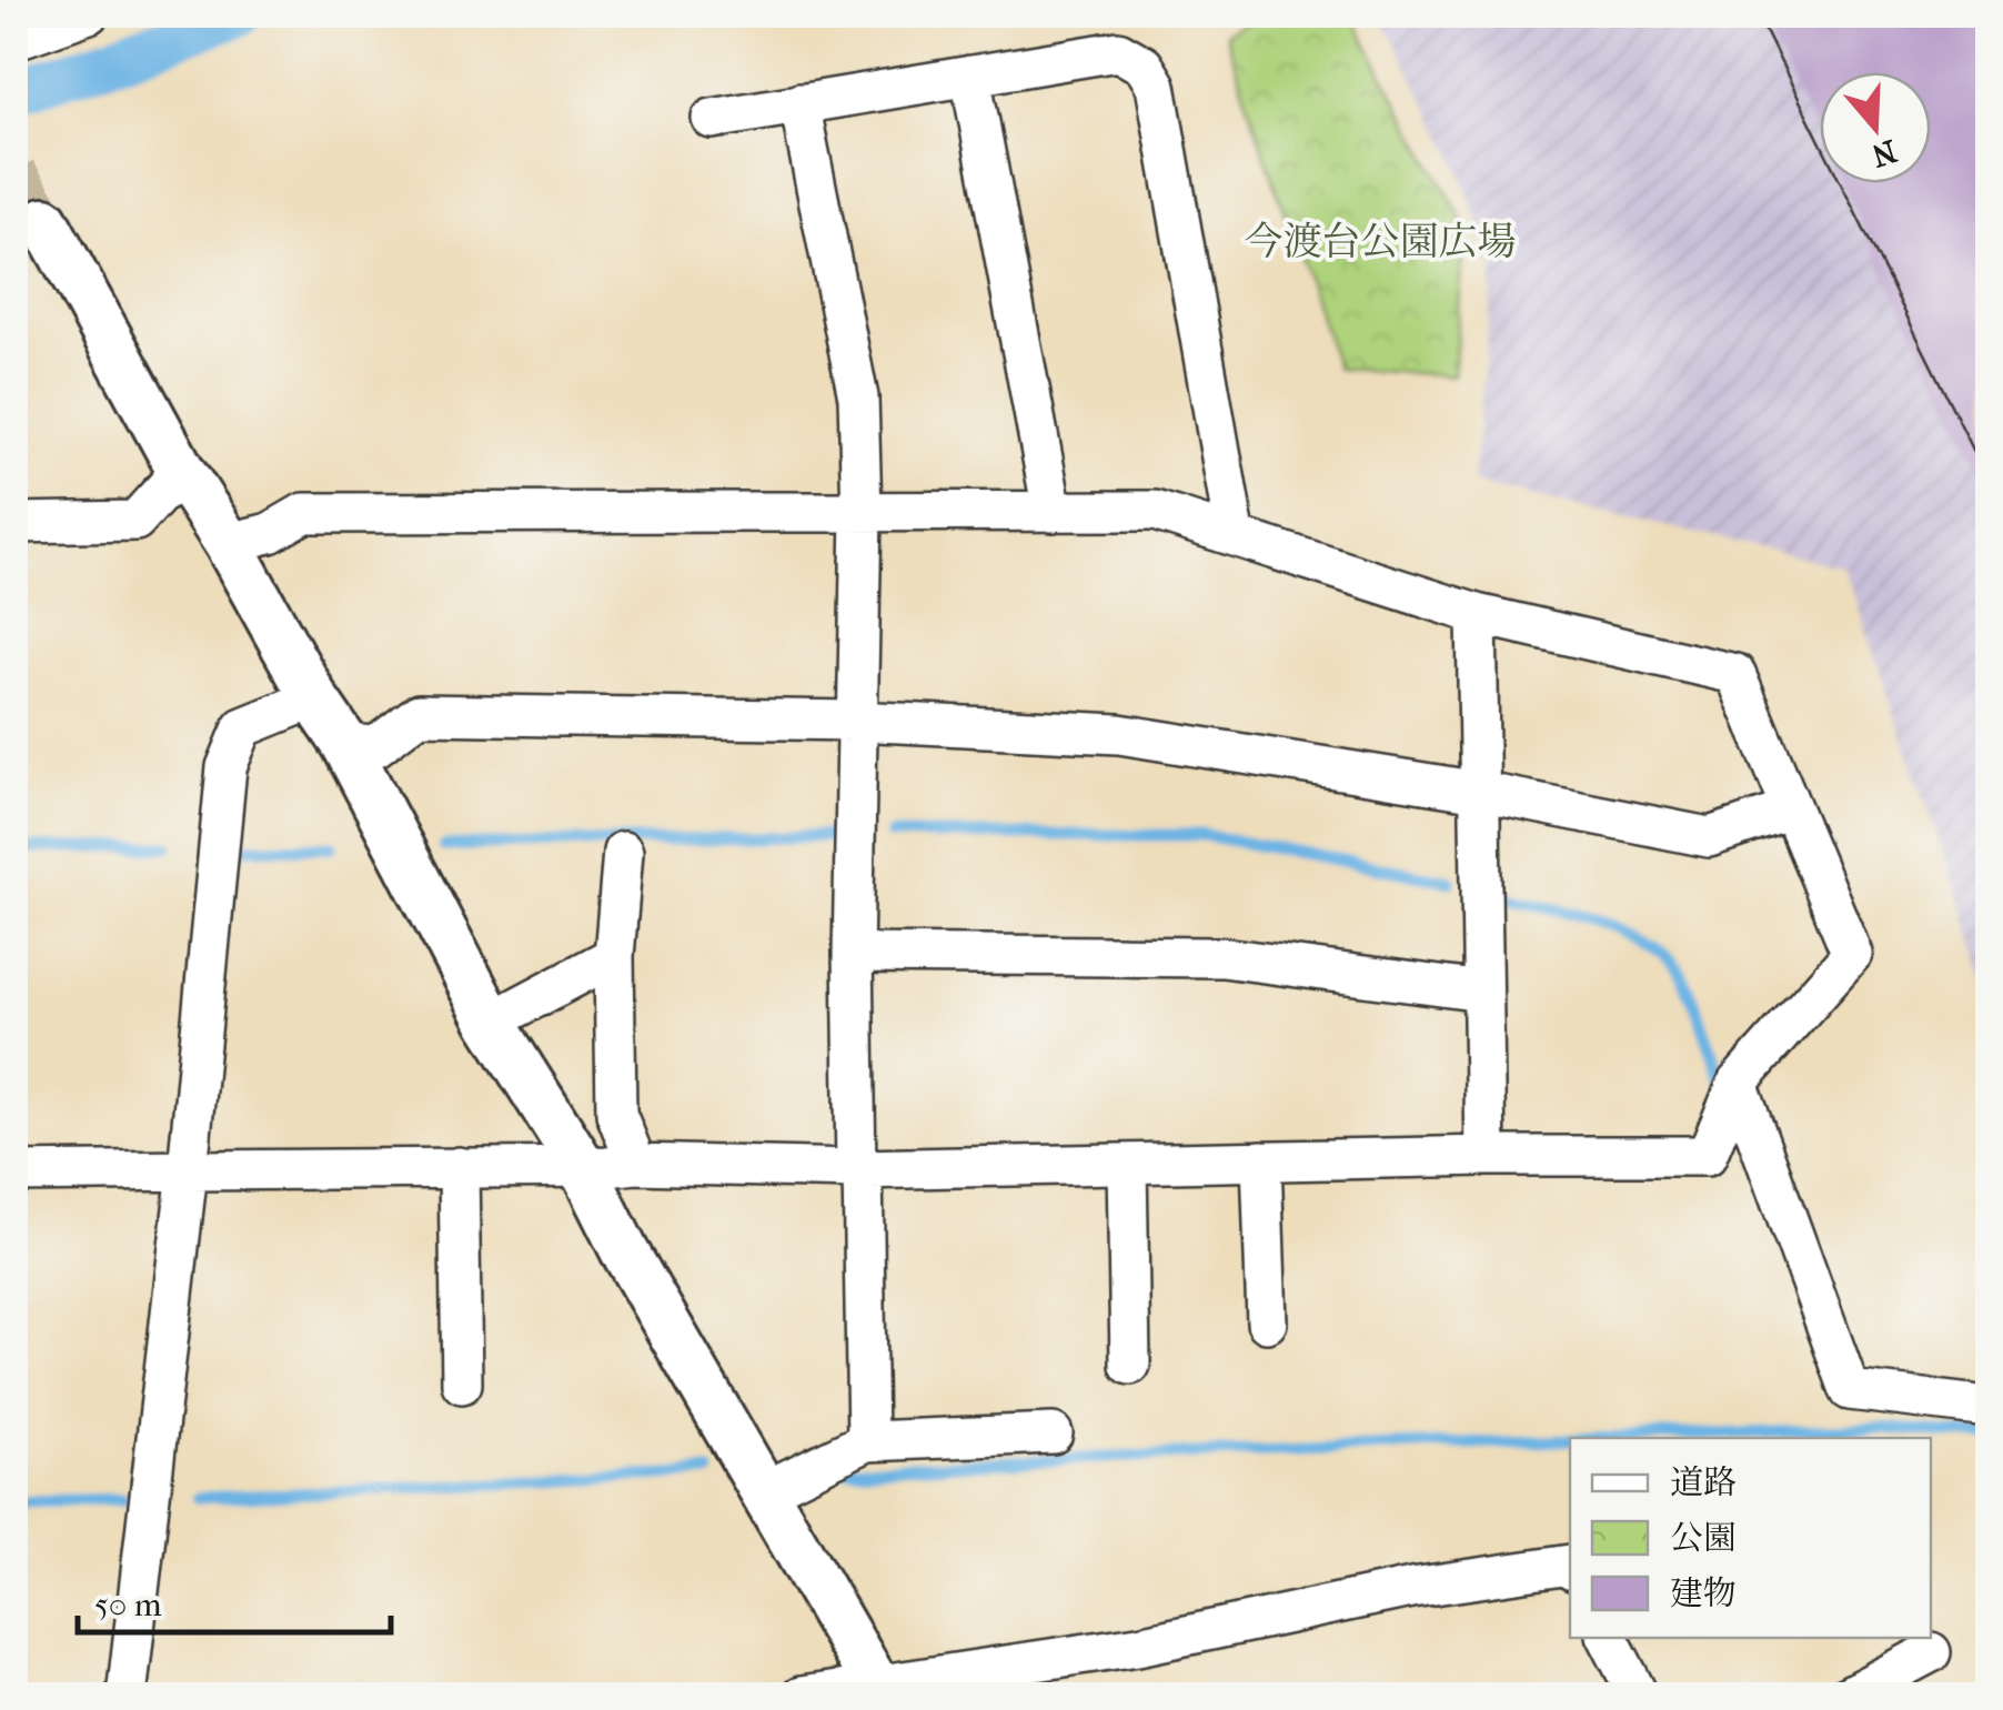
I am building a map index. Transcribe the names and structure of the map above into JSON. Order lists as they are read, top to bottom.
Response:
{
  "parks": ["今渡台公園広場"],
  "legend": ["道路", "公園", "建物"],
  "scale_bar": "50 m",
  "north": "bottom"
}
